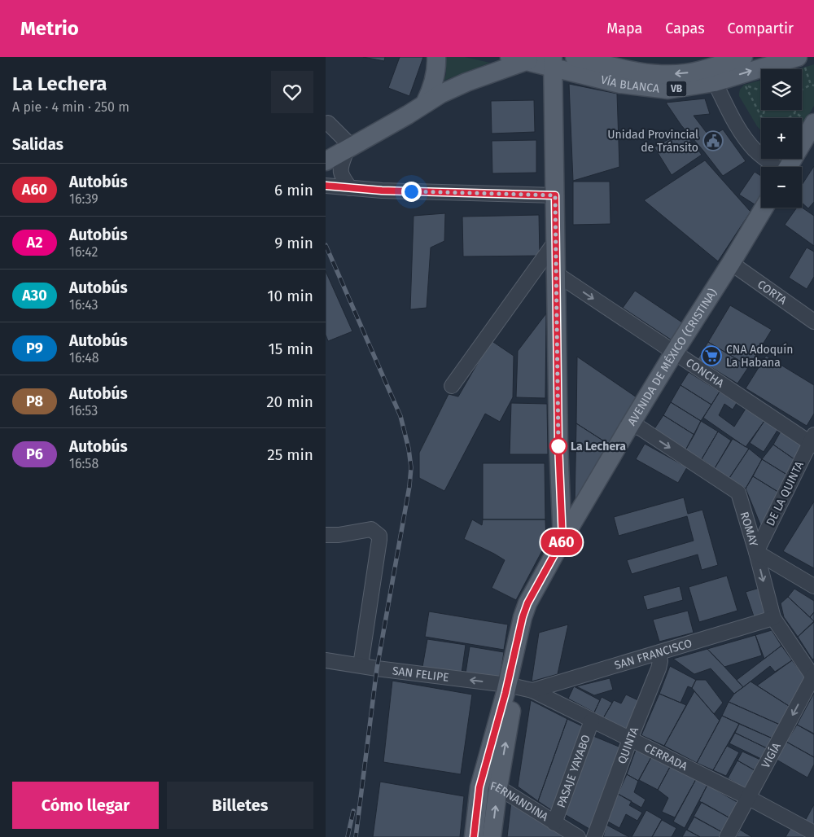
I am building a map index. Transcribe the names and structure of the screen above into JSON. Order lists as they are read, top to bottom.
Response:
{
  "streets": {
    "main road": ["VÍA BLANCA", "VB", "AVENIDA DE MÉXICO (CRISTINA)"],
    "street": [
      "CORTA",
      "CONCHA",
      "DE LA QUINTA",
      "ROMAY",
      "SAN FRANCISCO",
      "SAN FELIPE",
      "QUINTA",
      "VIGÍA",
      "CERRADA",
      "PASAJE YAYABO",
      "FERNANDINA"
    ]
  },
  "crossings": [
    ["CORTA", "AVENIDA DE MÉXICO (CRISTINA)"],
    ["AVENIDA DE MÉXICO (CRISTINA)", "CONCHA"],
    ["AVENIDA DE MÉXICO (CRISTINA)", "ROMAY"],
    ["AVENIDA DE MÉXICO (CRISTINA)", "SAN FRANCISCO"],
    ["AVENIDA DE MÉXICO (CRISTINA)", "SAN FELIPE"],
    ["AVENIDA DE MÉXICO (CRISTINA)", "CERRADA"],
    ["AVENIDA DE MÉXICO (CRISTINA)", "FERNANDINA"],
    ["CONCHA", "DE LA QUINTA"],
    ["DE LA QUINTA", "ROMAY"],
    ["ROMAY", "SAN FRANCISCO"],
    ["ROMAY", "VIGÍA"],
    ["SAN FRANCISCO", "SAN FELIPE"],
    ["SAN FRANCISCO", "QUINTA"],
    ["SAN FRANCISCO", "CERRADA"],
    ["SAN FELIPE", "CERRADA"],
    ["QUINTA", "CERRADA"],
    ["VIGÍA", "CERRADA"],
    ["CERRADA", "PASAJE YAYABO"],
    ["PASAJE YAYABO", "FERNANDINA"]
  ],
  "one_way": [
    "CONCHA",
    "ROMAY",
    "SAN FELIPE",
    "VIGÍA"
  ],
  "places": {
    "public building": ["Unidad Provincial de Tránsito"],
    "supermarket": ["CNA Adoquín La Habana"],
    "other": ["La Lechera"]
  },
  "lines": ["bus line A60"],
  "page": {
    "header": "Metrio",
    "nav": ["Mapa", "Capas", "Compartir"],
    "heading": [
      ["La Lechera", "A pie · 4 min · 250 m"],
      "Salidas"
    ],
    "on_map": "A60",
    "map_buttons": ["+", "−"],
    "list": [
      {
        "mark": "A60",
        "name": "Autobús",
        "note": "16:39",
        "value": "6 min"
      },
      {
        "mark": "A2",
        "name": "Autobús",
        "note": "16:42",
        "value": "9 min"
      },
      {
        "mark": "A30",
        "name": "Autobús",
        "note": "16:43",
        "value": "10 min"
      },
      {
        "mark": "P9",
        "name": "Autobús",
        "note": "16:48",
        "value": "15 min"
      },
      {
        "mark": "P8",
        "name": "Autobús",
        "note": "16:53",
        "value": "20 min"
      },
      {
        "mark": "P6",
        "name": "Autobús",
        "note": "16:58",
        "value": "25 min"
      }
    ],
    "buttons": ["Cómo llegar", "Billetes"]
  }
}
